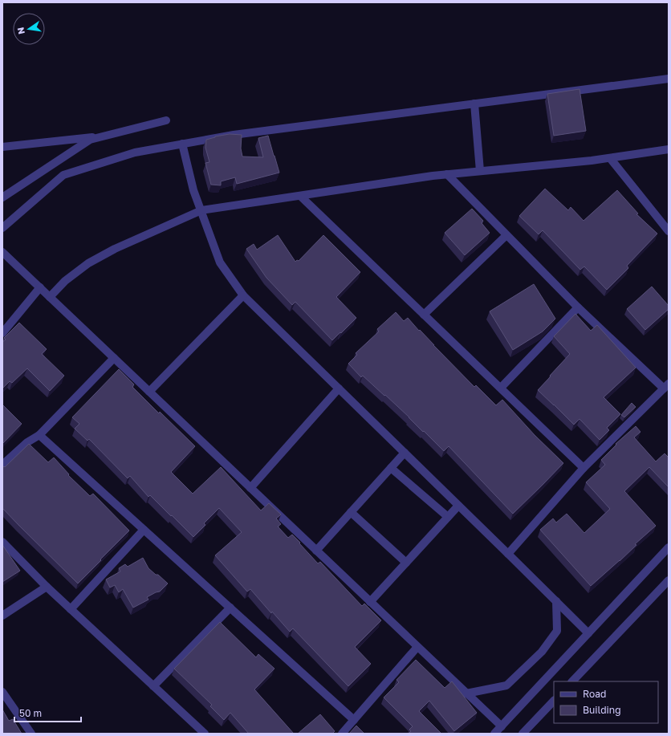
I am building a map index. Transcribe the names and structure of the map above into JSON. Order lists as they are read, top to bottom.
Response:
{
  "legend": ["Road", "Building"],
  "scale_bar": "50 m",
  "north": "left"
}
